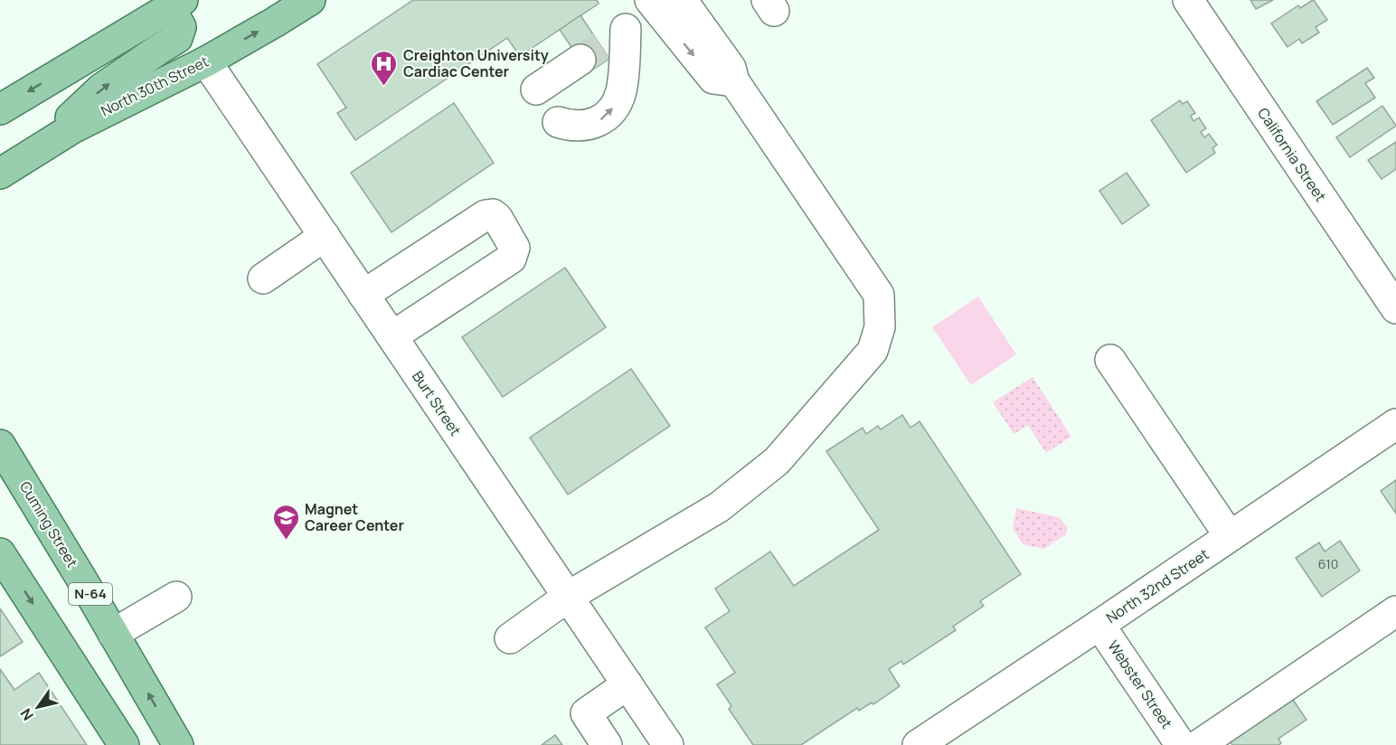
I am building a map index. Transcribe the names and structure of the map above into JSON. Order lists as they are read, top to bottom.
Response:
{
  "streets": {
    "main road": ["North 30th Street", "Cuming Street", "N-64"],
    "street": [
      "California Street",
      "Burt Street",
      "North 32nd Street",
      "Webster Street"
    ]
  },
  "crossings": [
    ["North 30th Street", "Burt Street"],
    ["North 32nd Street", "Webster Street"]
  ],
  "places": {
    "hospital": ["Creighton University Cardiac Center"],
    "school or university": ["Magnet Career Center"]
  },
  "house_numbers": ["610"],
  "north": "bottom left"
}
